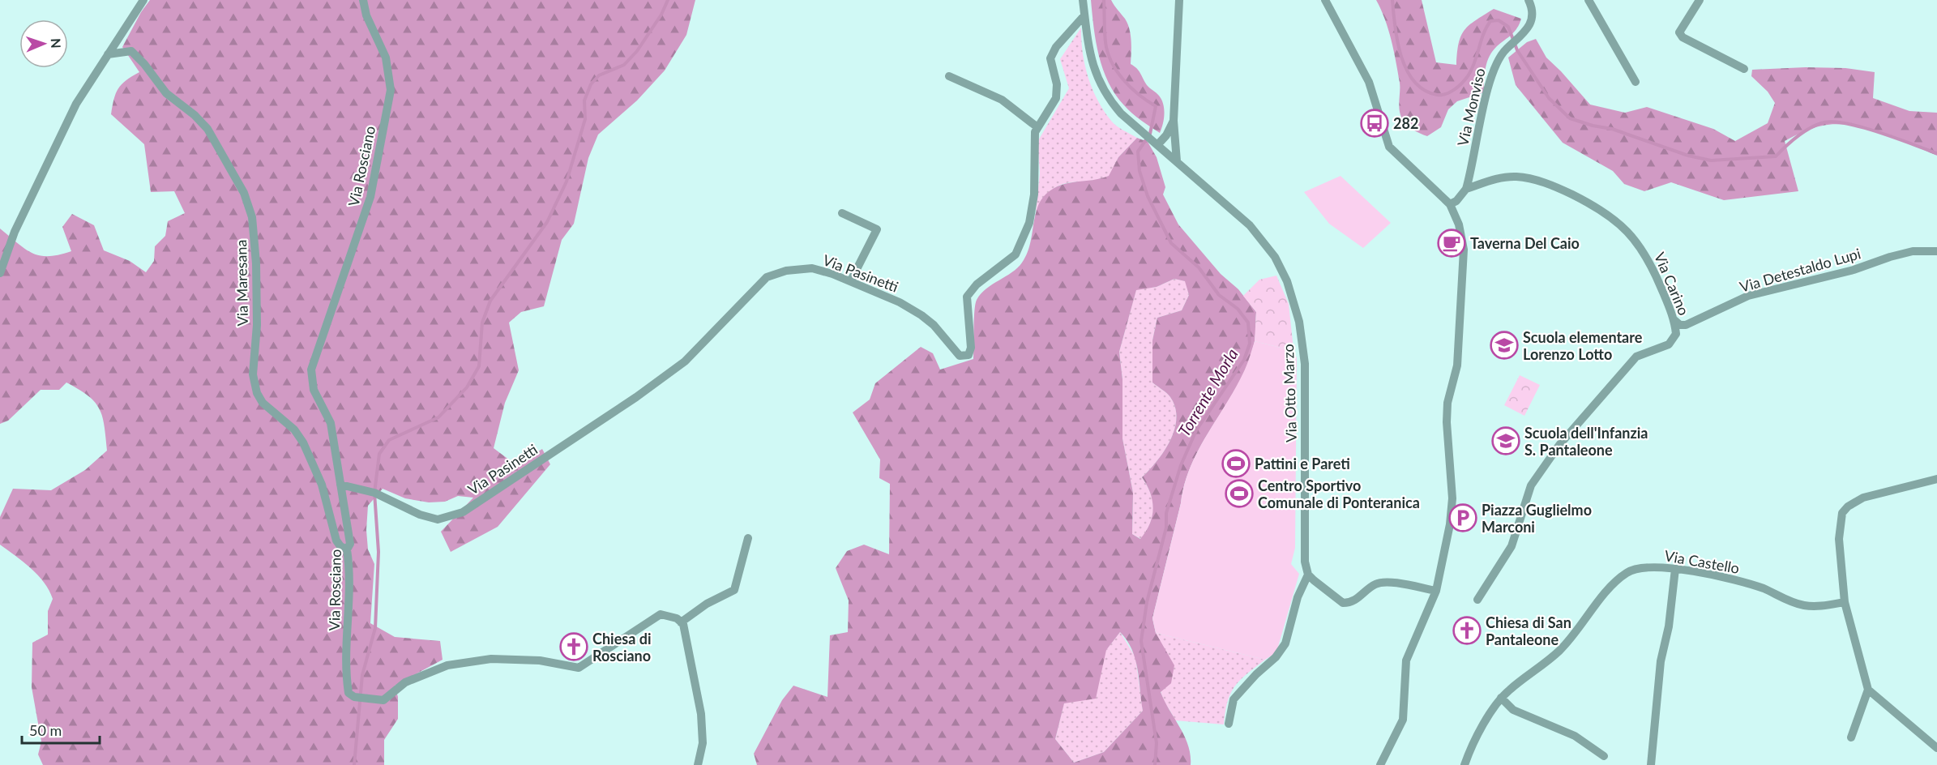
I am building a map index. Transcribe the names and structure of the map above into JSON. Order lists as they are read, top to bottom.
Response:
{
  "streets": {
    "street": [
      "Via Monviso",
      "Via Rosciano",
      "Via Detestaldo Lupi",
      "Via Pasinetti",
      "Via Maresana",
      "Via Carino",
      "Via Otto Marzo",
      "Via Castello"
    ]
  },
  "crossings": [
    ["Via Monviso", "Via Carino"],
    ["Via Rosciano", "Via Pasinetti"],
    ["Via Rosciano", "Via Maresana"],
    ["Via Detestaldo Lupi", "Via Carino"],
    ["Via Pasinetti", "Via Otto Marzo"]
  ],
  "water": ["Torrente Morla"],
  "places": {
    "bus stop": ["282"],
    "cafe": ["Taverna Del Caio"],
    "school or university": ["Scuola elementare Lorenzo Lotto", "Scuola dell'Infanzia S. Pantaleone"],
    "sports": ["Pattini e Pareti", "Centro Sportivo Comunale di Ponteranica"],
    "parking": ["Piazza Guglielmo Marconi"],
    "church": ["Chiesa di San Pantaleone", "Chiesa di Rosciano"]
  },
  "scale_bar": "50 m",
  "north": "right"
}
